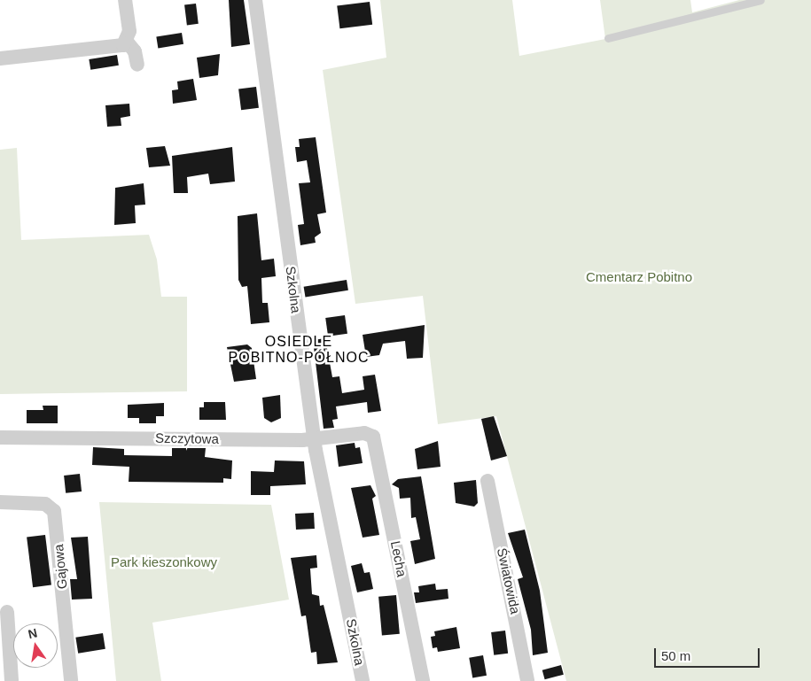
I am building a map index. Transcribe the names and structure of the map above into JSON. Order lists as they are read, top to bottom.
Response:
{
  "streets": {
    "street": [
      "Szkolna",
      "Szczytowa",
      "Lecha",
      "Gajowa",
      "Światowida"
    ]
  },
  "crossings": [
    ["Szkolna", "Szczytowa"],
    ["Szczytowa", "Lecha"]
  ],
  "districts": ["OSIEDLE POBITNO-PÓŁNOC"],
  "parks": ["Cmentarz Pobitno", "Park kieszonkowy"],
  "scale_bar": "50 m",
  "north": "top"
}
